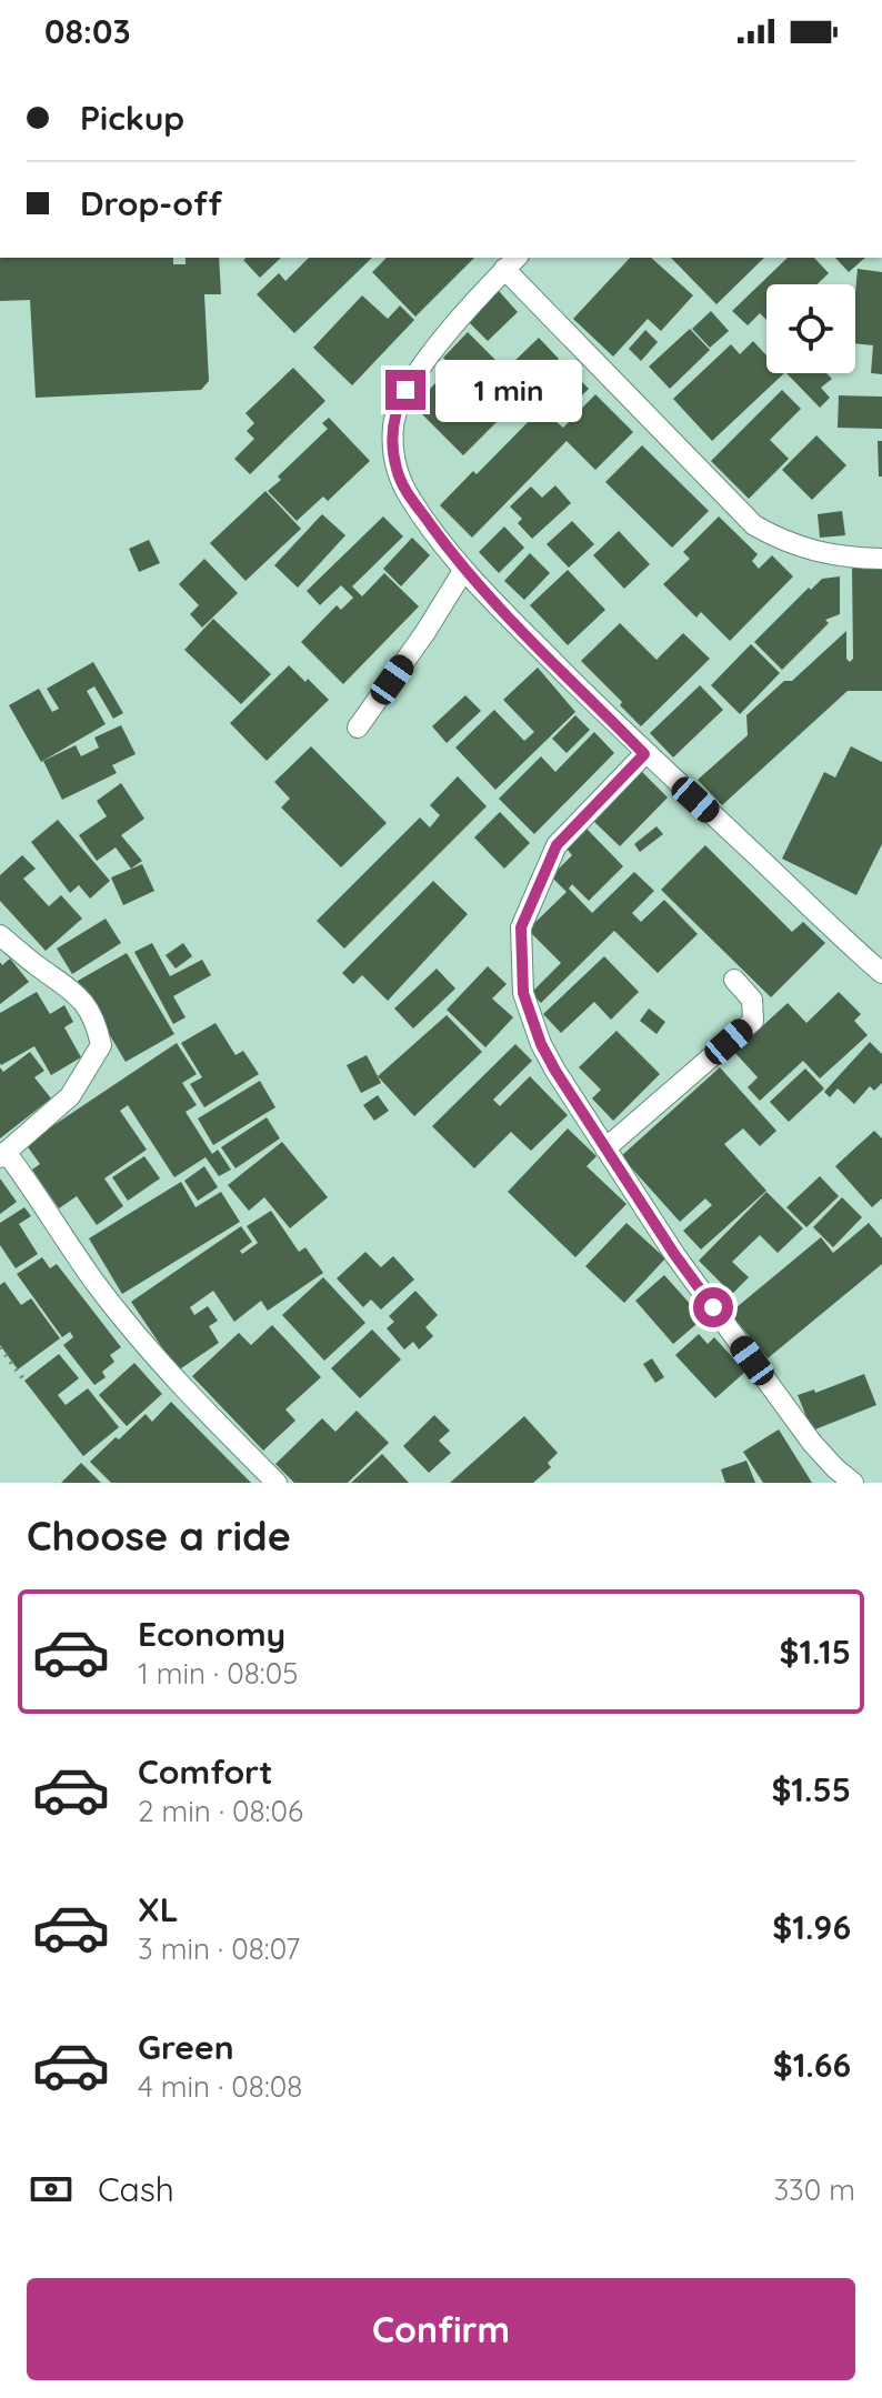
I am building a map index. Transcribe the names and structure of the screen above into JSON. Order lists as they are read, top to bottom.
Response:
{
  "page": {
    "status": "08:03",
    "banner": ["Pickup", "Drop-off"],
    "bubble": "1 min",
    "heading": "Choose a ride",
    "list": [
      {
        "name": "Economy",
        "note": "1 min · 08:05",
        "value": "$1.15"
      },
      {
        "name": "Comfort",
        "note": "2 min · 08:06",
        "value": "$1.55"
      },
      {
        "name": "XL",
        "note": "3 min · 08:07",
        "value": "$1.96"
      },
      {
        "name": "Green",
        "note": "4 min · 08:08",
        "value": "$1.66"
      }
    ],
    "pay": ["Cash", "330 m"],
    "buttons": "Confirm"
  }
}
